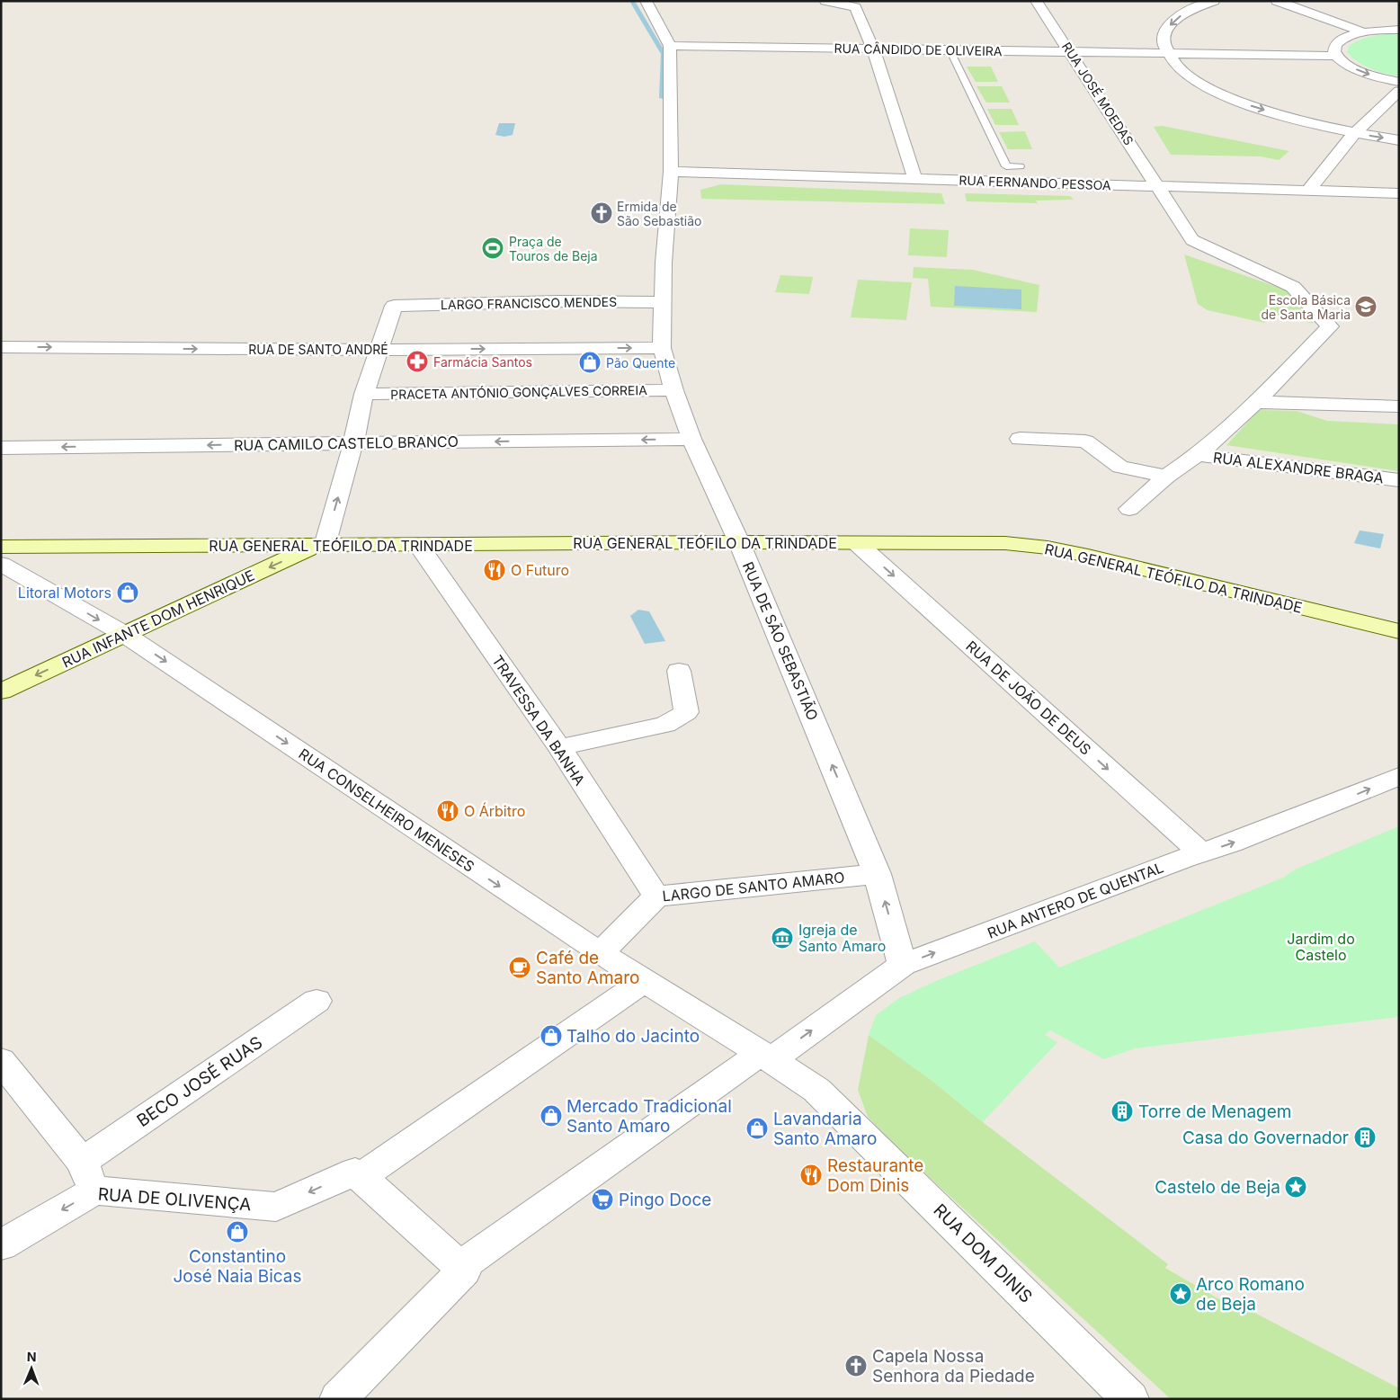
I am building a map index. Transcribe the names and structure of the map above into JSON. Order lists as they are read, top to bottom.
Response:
{
  "streets": {
    "main road": ["RUA GENERAL TEÓFILO DA TRINDADE", "RUA INFANTE DOM HENRIQUE"],
    "street": [
      "RUA CÂNDIDO DE OLIVEIRA",
      "RUA JOSÉ MOEDAS",
      "RUA FERNANDO PESSOA",
      "LARGO FRANCISCO MENDES",
      "RUA DE SANTO ANDRÉ",
      "PRACETA ANTÓNIO GONÇALVES CORREIA",
      "RUA CAMILO CASTELO BRANCO",
      "RUA ALEXANDRE BRAGA",
      "RUA DE SÃO SEBASTIÃO",
      "RUA DE JOÃO DE DEUS",
      "TRAVESSA DA BANHA",
      "RUA CONSELHEIRO MENESES",
      "LARGO DE SANTO AMARO",
      "RUA ANTERO DE QUENTAL",
      "BECO JOSÉ RUAS",
      "RUA DE OLIVENÇA",
      "RUA DOM DINIS"
    ]
  },
  "crossings": [
    ["RUA CÂNDIDO DE OLIVEIRA", "RUA JOSÉ MOEDAS"],
    ["RUA CÂNDIDO DE OLIVEIRA", "RUA DE SÃO SEBASTIÃO"],
    ["RUA JOSÉ MOEDAS", "RUA FERNANDO PESSOA"],
    ["RUA FERNANDO PESSOA", "RUA DE SÃO SEBASTIÃO"],
    ["LARGO FRANCISCO MENDES", "RUA DE SANTO ANDRÉ"],
    ["LARGO FRANCISCO MENDES", "RUA DE SÃO SEBASTIÃO"],
    ["RUA DE SANTO ANDRÉ", "RUA DE SÃO SEBASTIÃO"],
    ["PRACETA ANTÓNIO GONÇALVES CORREIA", "RUA DE SÃO SEBASTIÃO"],
    ["RUA CAMILO CASTELO BRANCO", "RUA DE SÃO SEBASTIÃO"],
    ["RUA GENERAL TEÓFILO DA TRINDADE", "RUA INFANTE DOM HENRIQUE"],
    ["RUA GENERAL TEÓFILO DA TRINDADE", "RUA DE SÃO SEBASTIÃO"],
    ["RUA GENERAL TEÓFILO DA TRINDADE", "RUA DE JOÃO DE DEUS"],
    ["RUA GENERAL TEÓFILO DA TRINDADE", "TRAVESSA DA BANHA"],
    ["RUA INFANTE DOM HENRIQUE", "RUA CONSELHEIRO MENESES"],
    ["RUA DE SÃO SEBASTIÃO", "LARGO DE SANTO AMARO"],
    ["RUA DE SÃO SEBASTIÃO", "RUA ANTERO DE QUENTAL"],
    ["RUA DE JOÃO DE DEUS", "RUA ANTERO DE QUENTAL"],
    ["TRAVESSA DA BANHA", "LARGO DE SANTO AMARO"],
    ["RUA CONSELHEIRO MENESES", "LARGO DE SANTO AMARO"],
    ["RUA CONSELHEIRO MENESES", "RUA ANTERO DE QUENTAL"],
    ["RUA CONSELHEIRO MENESES", "RUA DE OLIVENÇA"],
    ["RUA CONSELHEIRO MENESES", "RUA DOM DINIS"],
    ["RUA ANTERO DE QUENTAL", "RUA DOM DINIS"],
    ["BECO JOSÉ RUAS", "RUA DE OLIVENÇA"]
  ],
  "one_way": [
    "RUA DE SANTO ANDRÉ",
    "RUA CAMILO CASTELO BRANCO",
    "RUA INFANTE DOM HENRIQUE",
    "RUA DE SÃO SEBASTIÃO",
    "RUA DE JOÃO DE DEUS",
    "RUA CONSELHEIRO MENESES",
    "RUA ANTERO DE QUENTAL",
    "RUA DE OLIVENÇA"
  ],
  "parks": ["Jardim do Castelo"],
  "places": {
    "church": ["Ermida de São Sebastião", "Capela Nossa Senhora da Piedade"],
    "sports": ["Praça de Touros de Beja"],
    "school or university": ["Escola Básica de Santa Maria"],
    "pharmacy": ["Farmácia Santos"],
    "shop": [
      "Pão Quente",
      "Litoral Motors",
      "Talho do Jacinto",
      "Mercado Tradicional Santo Amaro",
      "Lavandaria Santo Amaro",
      "Constantino José Naia Bicas"
    ],
    "restaurant": ["O Futuro", "O Árbitro", "Restaurante Dom Dinis"],
    "museum": ["Igreja de Santo Amaro"],
    "cafe": ["Café de Santo Amaro"],
    "building": ["Torre de Menagem", "Casa do Governador"],
    "place": ["Castelo de Beja", "Arco Romano de Beja"],
    "supermarket": ["Pingo Doce"]
  },
  "north": "top"
}
